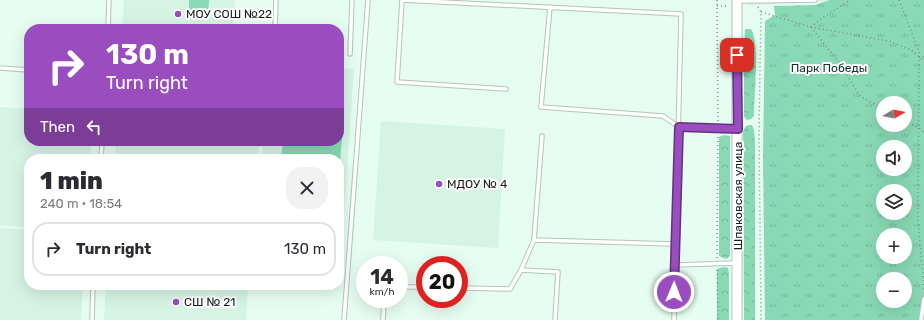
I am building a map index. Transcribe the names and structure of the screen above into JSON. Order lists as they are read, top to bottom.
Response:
{
  "streets": {
    "main road": ["Шпаковская улица"]
  },
  "parks": ["Парк Победы"],
  "places": ["МОУ СОШ №22", "МДОУ № 4", "СШ № 21"],
  "north": "right",
  "page": {
    "turn": ["130 m", "Turn right"],
    "map_buttons": ["+", "−"],
    "then": "Then",
    "heading": ["1 min", "240 m · 18:54"],
    "list": [
      {
        "name": "Turn right",
        "value": "130 m"
      }
    ],
    "speed": "14 km/h",
    "limit": "20"
  }
}
